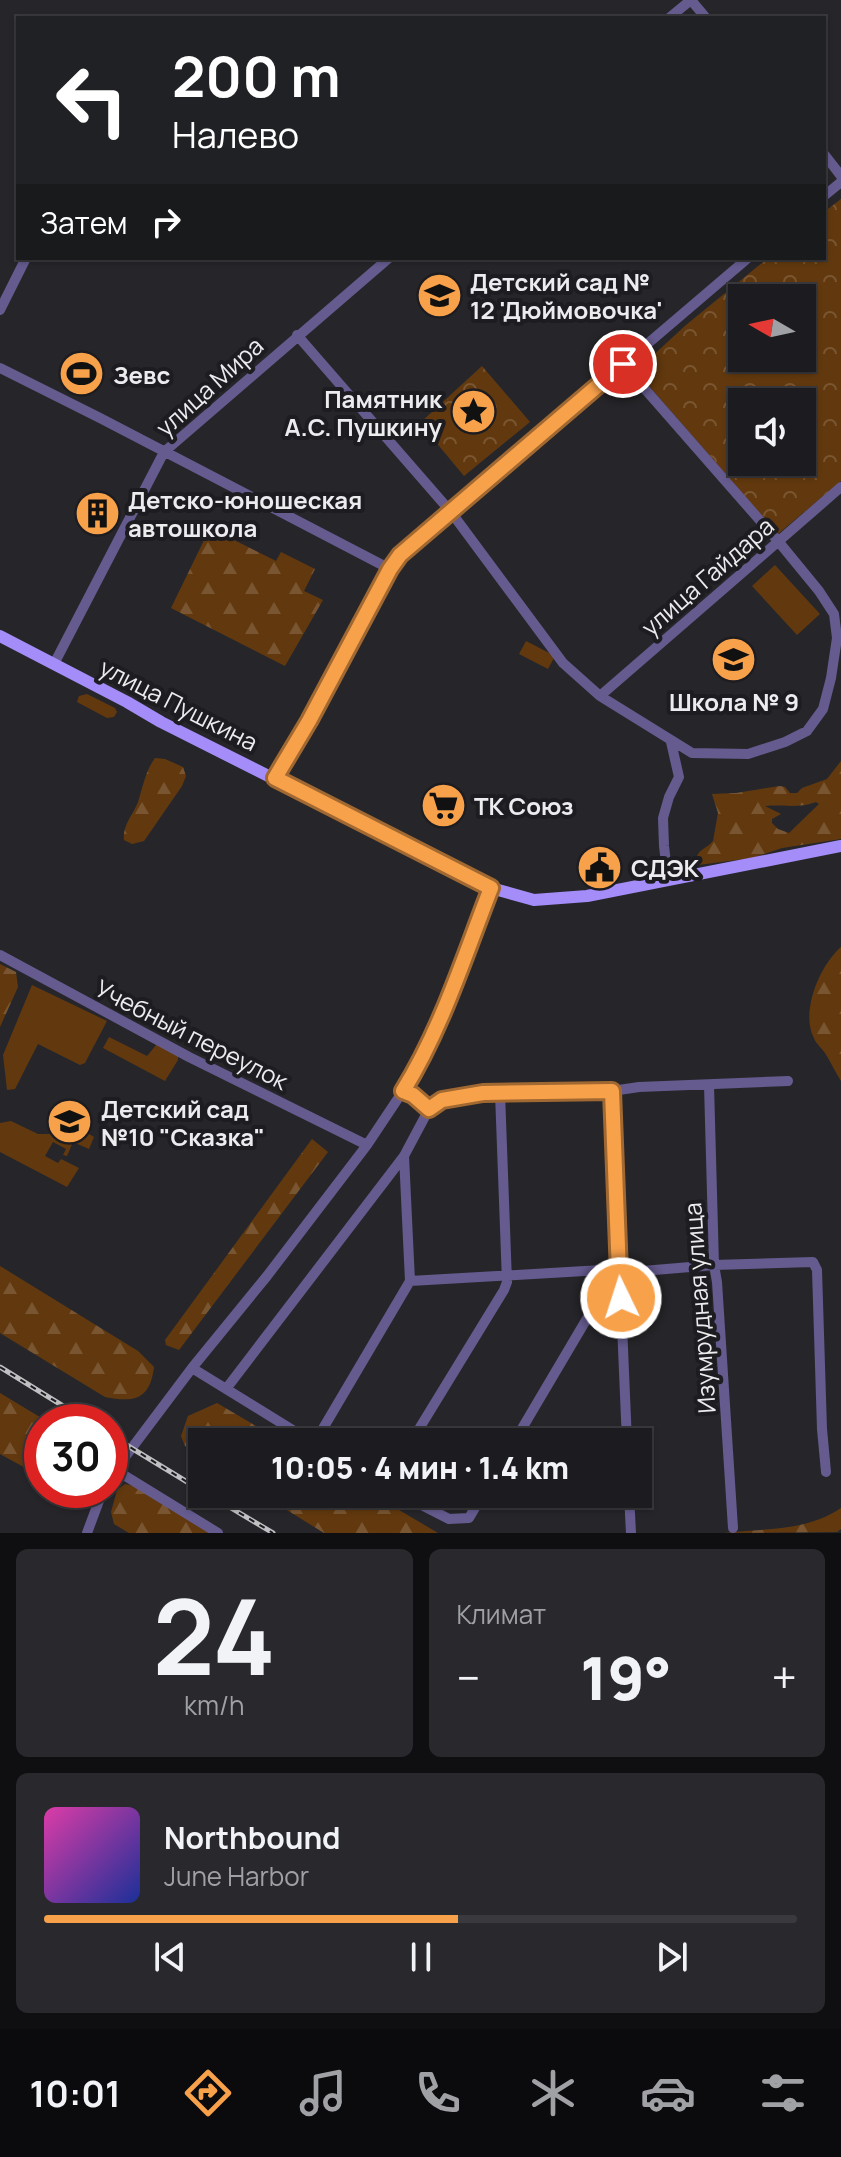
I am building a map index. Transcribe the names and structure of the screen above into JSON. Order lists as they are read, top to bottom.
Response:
{
  "streets": {
    "main road": ["улица Пушкина"],
    "street": [
      "улица Мира",
      "улица Гайдара",
      "Учебный переулок",
      "Изумрудная улица"
    ]
  },
  "crossings": [
    ["улица Мира", "улица Пушкина"]
  ],
  "places": {
    "school or university": ["Детский сад № 12 'Дюймовочка'", "Школа № 9", "Детский сад №10 \"Сказка\""],
    "sports": ["Зевс"],
    "place": ["Памятник А.С. Пушкину"],
    "building": ["Детско-юношеская автошкола"],
    "supermarket": ["ТК Союз"],
    "public building": ["СДЭК"]
  },
  "north": "left",
  "page": {
    "turn": ["200 m", "Налево"],
    "then": "Затем",
    "limit": "30",
    "trip": "10:05 · 4 мин · 1.4 km",
    "tile": [
      ["24", "km/h"],
      "Климат"
    ],
    "heat": ["−", "19°", "+"],
    "song": ["Northbound", "June Harbor"],
    "tabs": "10:01"
  }
}
